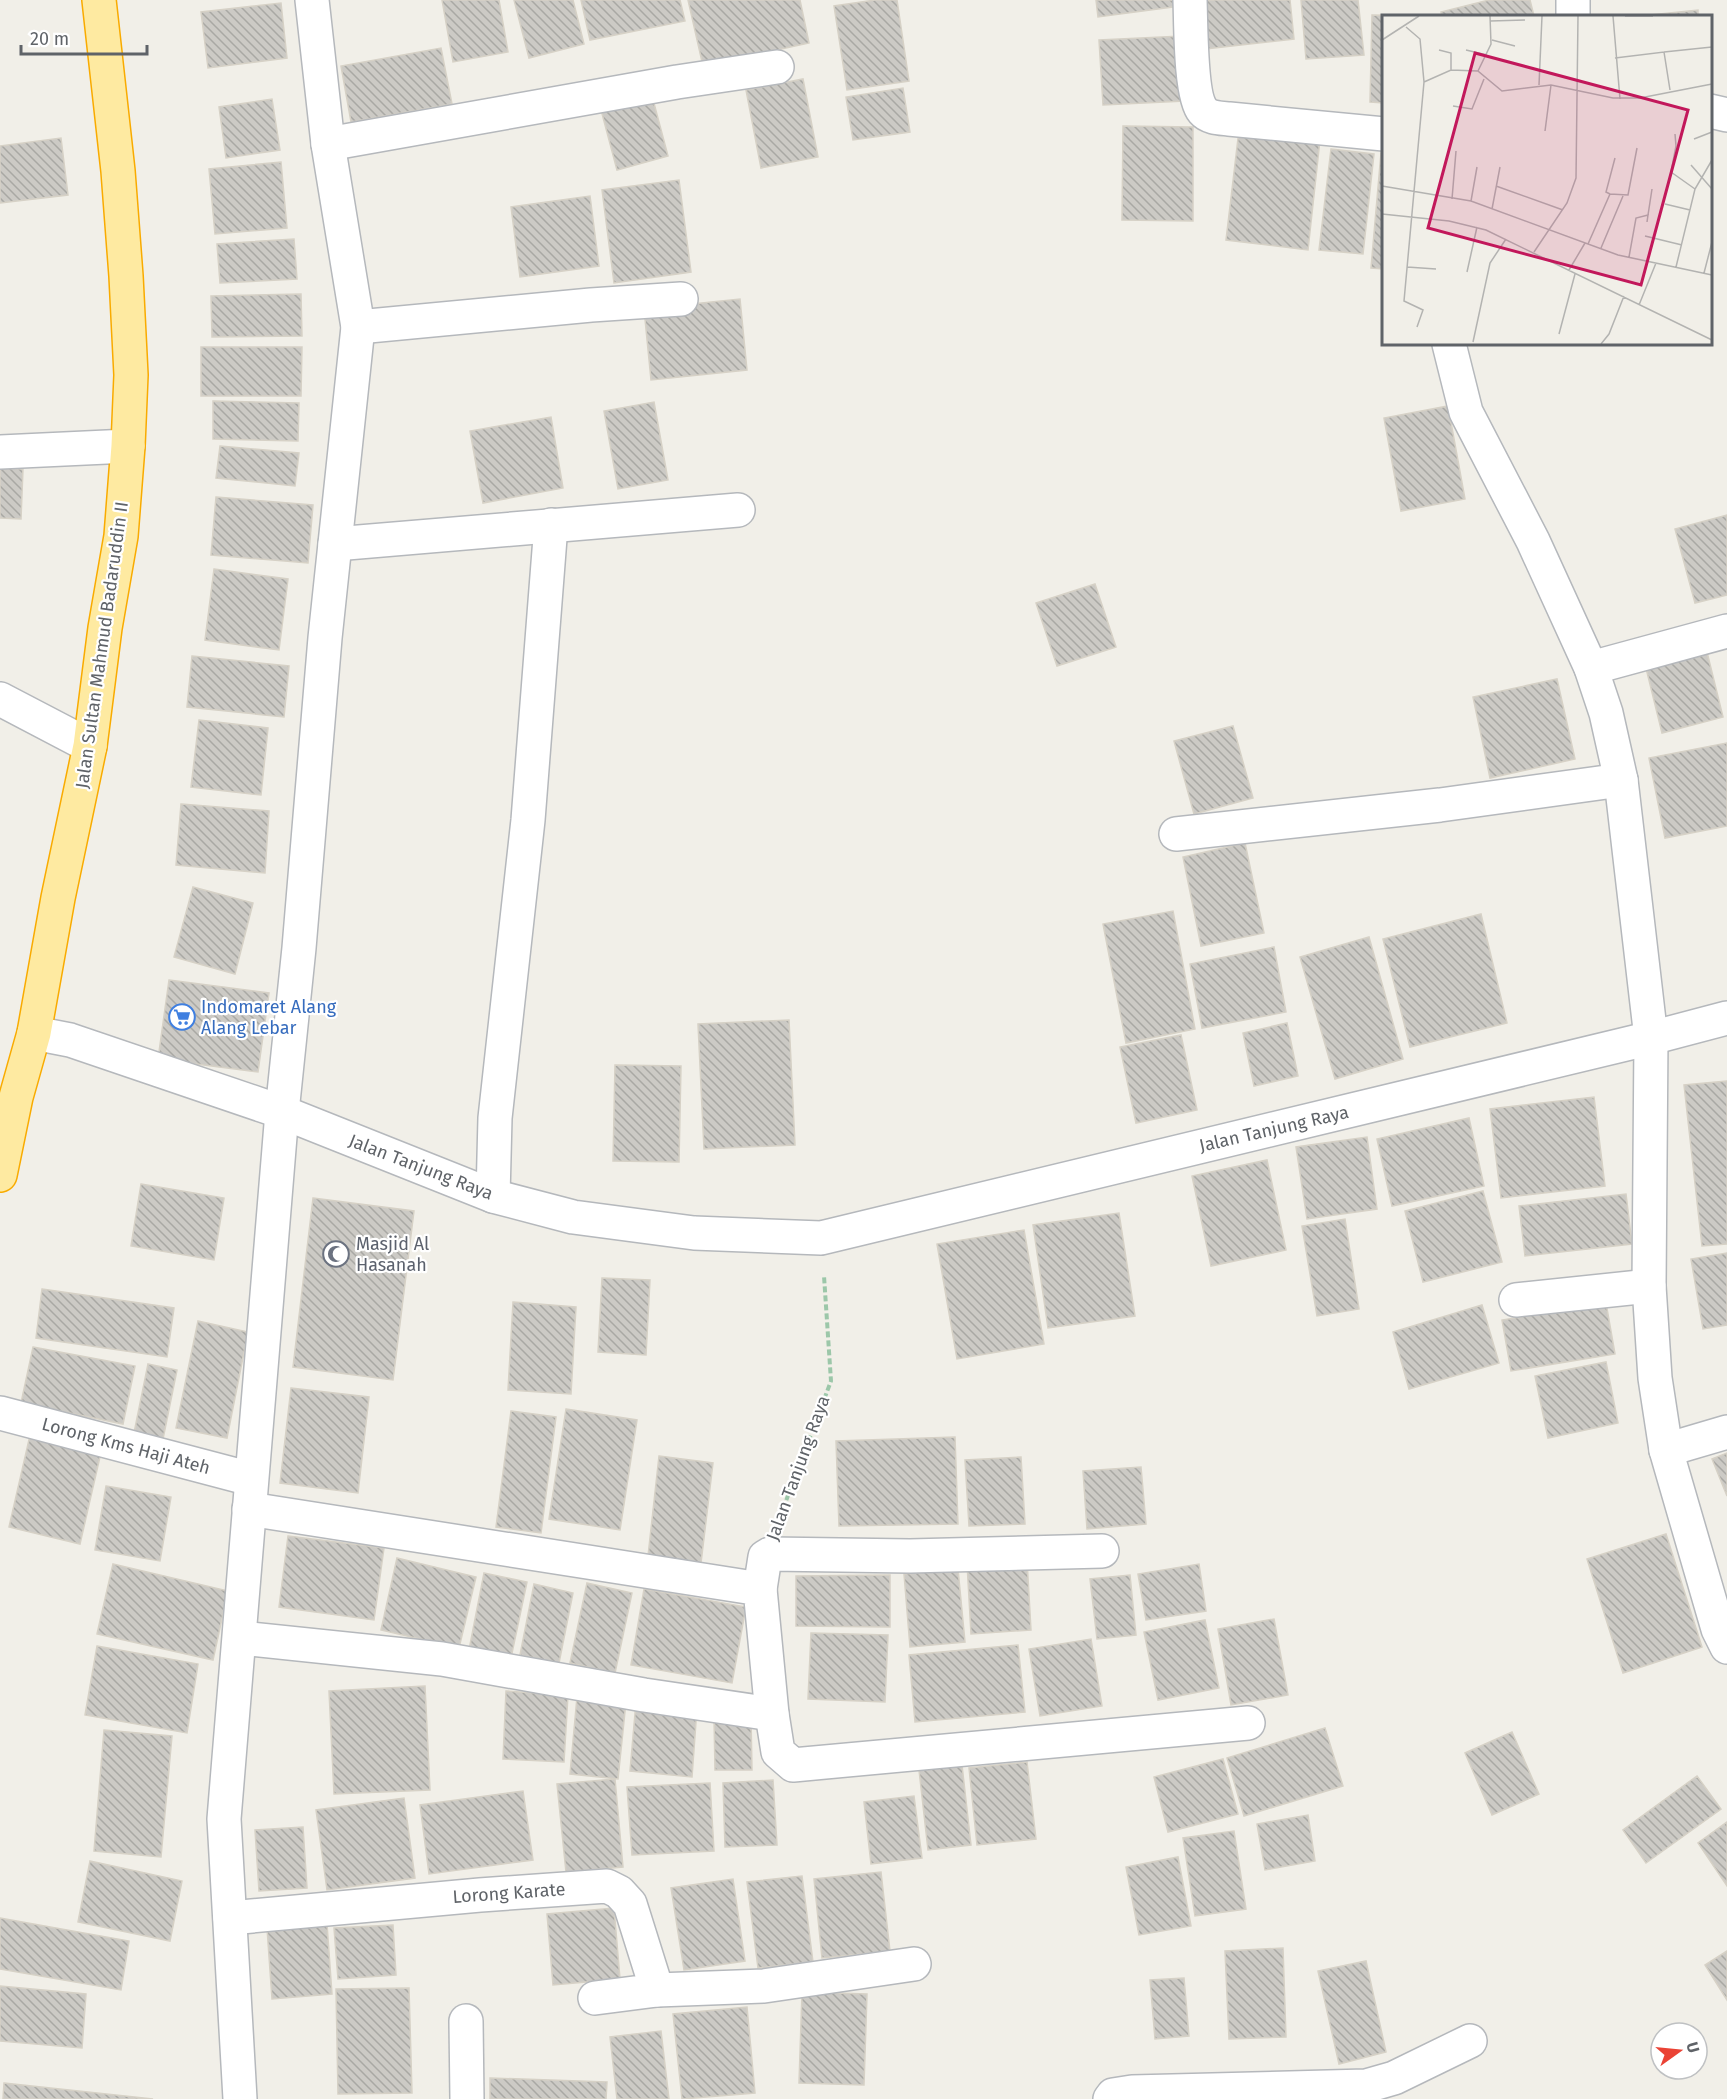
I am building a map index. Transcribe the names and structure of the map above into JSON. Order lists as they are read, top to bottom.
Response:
{
  "streets": {
    "highway": ["Jalan Sultan Mahmud Badaruddin II"],
    "street": ["Jalan Tanjung Raya", "Lorong Kms Haji Ateh", "Lorong Karate"]
  },
  "crossings": [
    ["Jalan Sultan Mahmud Badaruddin II", "Jalan Tanjung Raya"],
    ["Jalan Tanjung Raya", "Lorong Kms Haji Ateh"]
  ],
  "places": {
    "supermarket": ["Indomaret Alang Alang Lebar"],
    "mosque": ["Masjid Al Hasanah"]
  },
  "scale_bar": "20 m",
  "north": "right"
}
